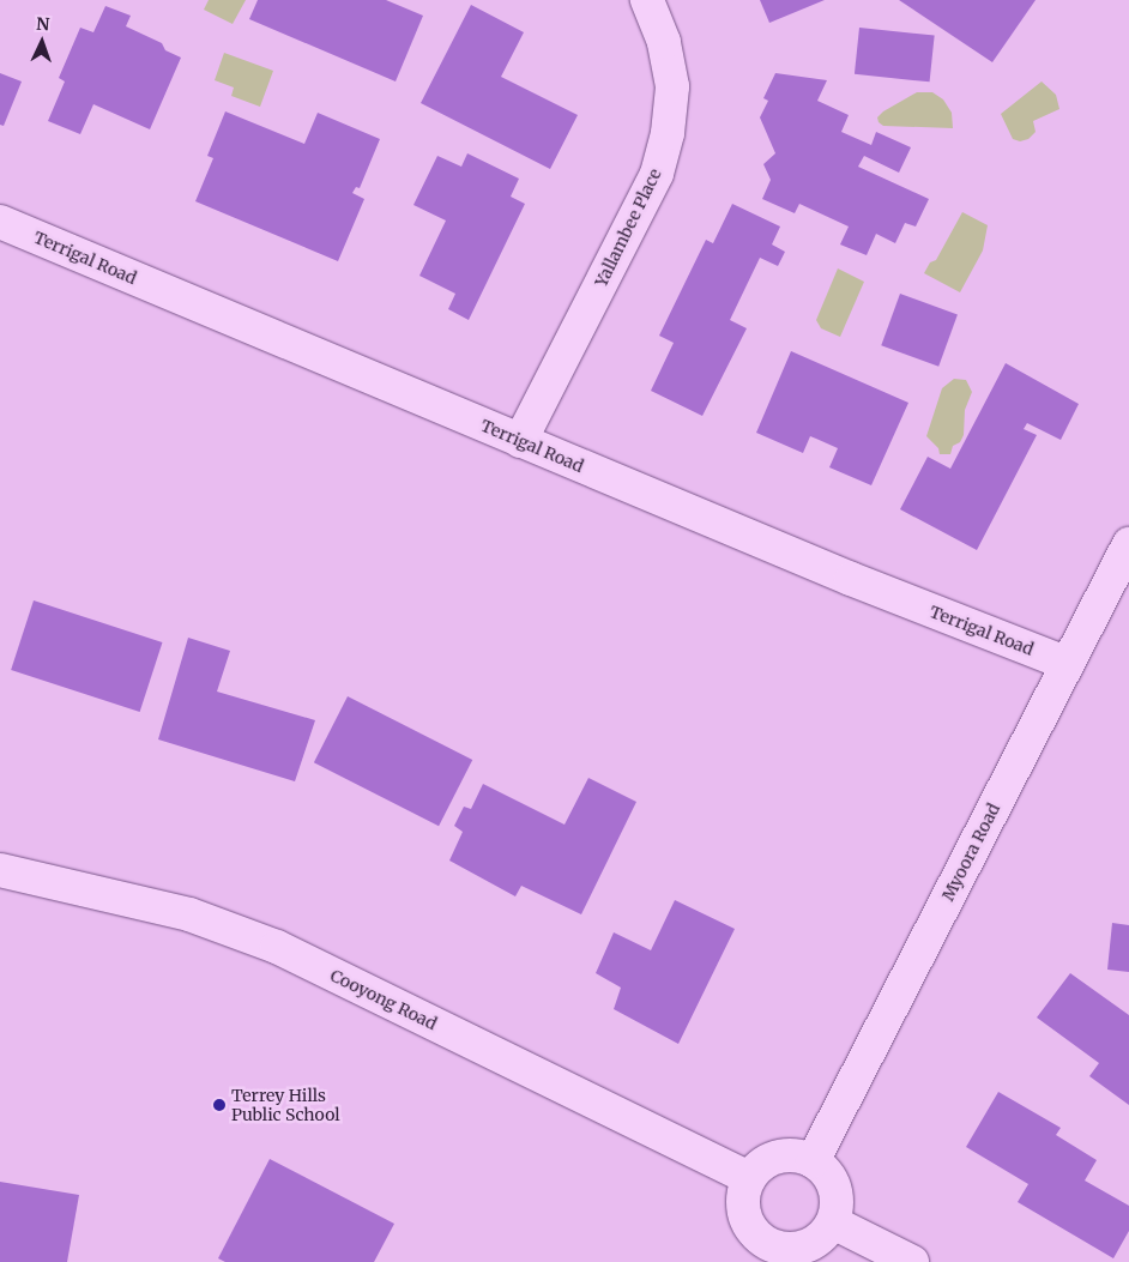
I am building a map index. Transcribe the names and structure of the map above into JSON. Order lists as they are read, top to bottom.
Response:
{
  "streets": {
    "street": [
      "Yallambee Place",
      "Terrigal Road",
      "Myoora Road",
      "Cooyong Road"
    ]
  },
  "crossings": [
    ["Yallambee Place", "Terrigal Road"],
    ["Terrigal Road", "Myoora Road"],
    ["Myoora Road", "Cooyong Road"]
  ],
  "places": ["Terrey Hills Public School"],
  "north": "top"
}
